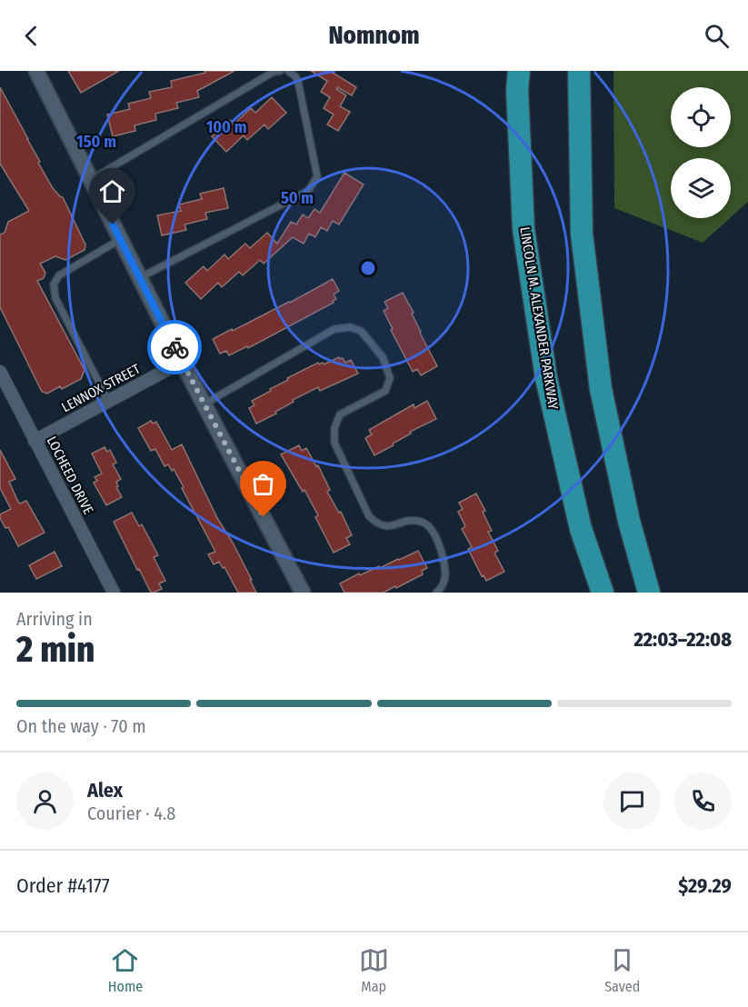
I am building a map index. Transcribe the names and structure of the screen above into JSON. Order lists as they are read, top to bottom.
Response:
{
  "streets": {
    "highway": ["LINCOLN M. ALEXANDER PARKWAY"],
    "street": ["LENNOX STREET", "LOCHEED DRIVE"]
  },
  "crossings": [
    ["LENNOX STREET", "LOCHEED DRIVE"]
  ],
  "page": {
    "header": "Nomnom",
    "heading": ["2 min", "Arriving in", "22:03–22:08"],
    "panel": [
      "Alex",
      "Courier · 4.8",
      "Order #4177",
      "$29.29"
    ],
    "bar": "On the way · 70 m",
    "tabs": ["Home", "Map", "Saved"]
  },
  "rings": ["100 m", "150 m", "50 m"]
}
